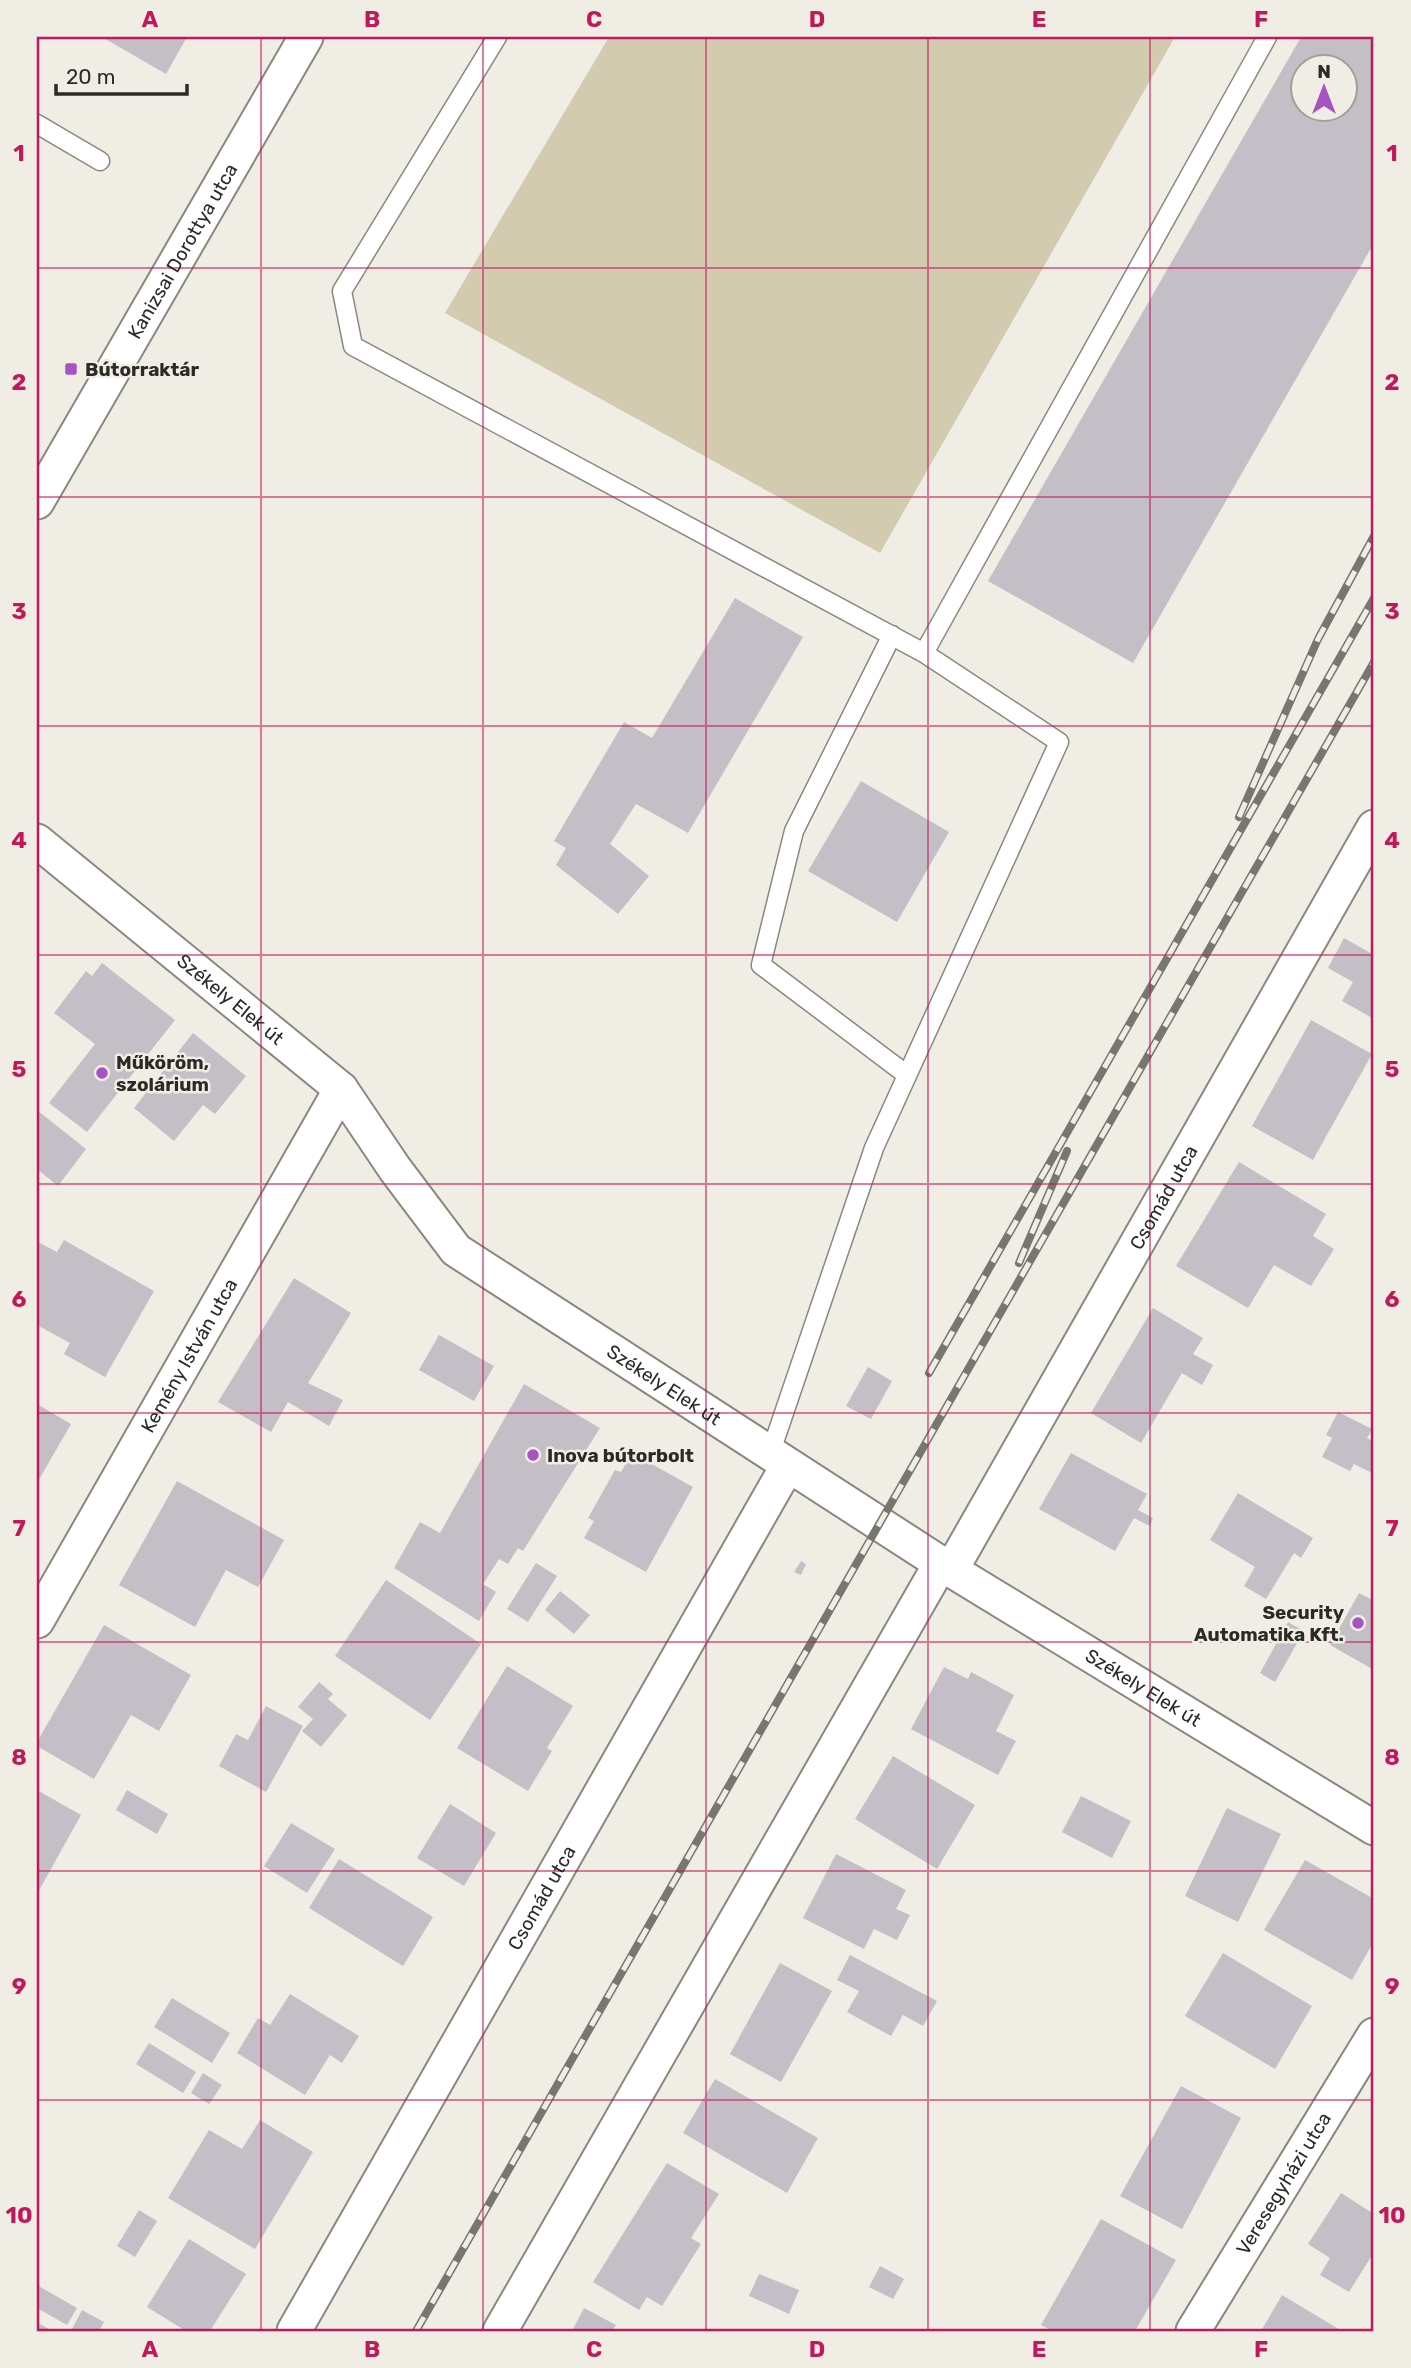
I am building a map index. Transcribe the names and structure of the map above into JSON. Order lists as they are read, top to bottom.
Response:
{
  "streets": {
    "street": [
      "Kanizsai Dorottya utca",
      "Székely Elek út",
      "Csomád utca",
      "Kemény István utca",
      "Veresegyházi utca"
    ]
  },
  "crossings": [
    ["Székely Elek út", "Csomád utca"],
    ["Székely Elek út", "Kemény István utca"]
  ],
  "places": {
    "transit": ["Bútorraktár"],
    "other": ["Műköröm, szolárium", "Inova bútorbolt", "Security Automatika Kft."]
  },
  "scale_bar": "20 m",
  "north": "top",
  "grid": {
    "columns": [
      "A",
      "B",
      "C",
      "D",
      "E",
      "F"
    ],
    "rows": [
      "1",
      "2",
      "3",
      "4",
      "5",
      "6",
      "7",
      "8",
      "9",
      "10"
    ]
  }
}
